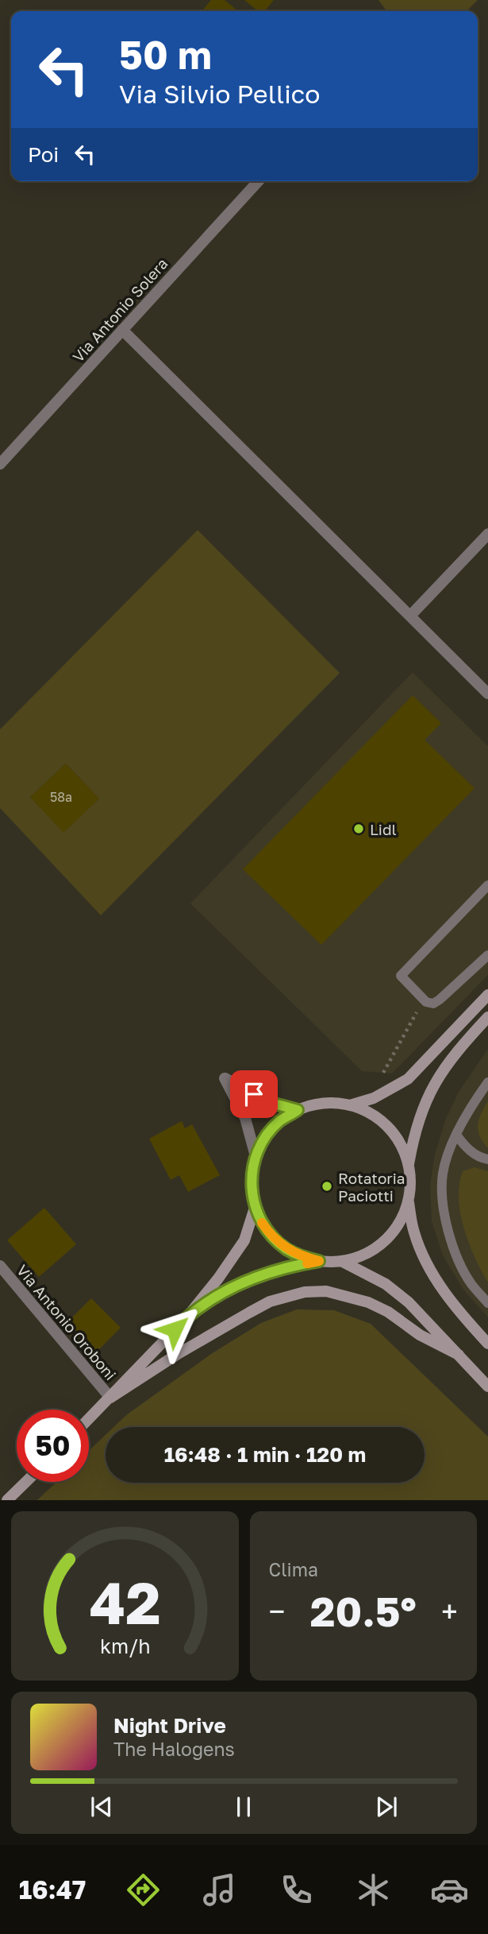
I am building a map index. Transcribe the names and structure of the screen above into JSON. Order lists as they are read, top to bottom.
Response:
{
  "streets": {
    "street": ["Via Antonio Solera", "Via Antonio Oroboni"]
  },
  "places": ["Lidl", "Rotatoria Paciotti"],
  "house_numbers": ["58a"],
  "page": {
    "turn": ["50 m", "Via Silvio Pellico"],
    "then": "Poi",
    "limit": "50",
    "trip": "16:48 · 1 min · 120 m",
    "tile": "Clima",
    "heat": ["−", "20.5°", "+"],
    "song": ["Night Drive", "The Halogens"],
    "tabs": "16:47",
    "gauge": ["42", "km/h"]
  }
}
